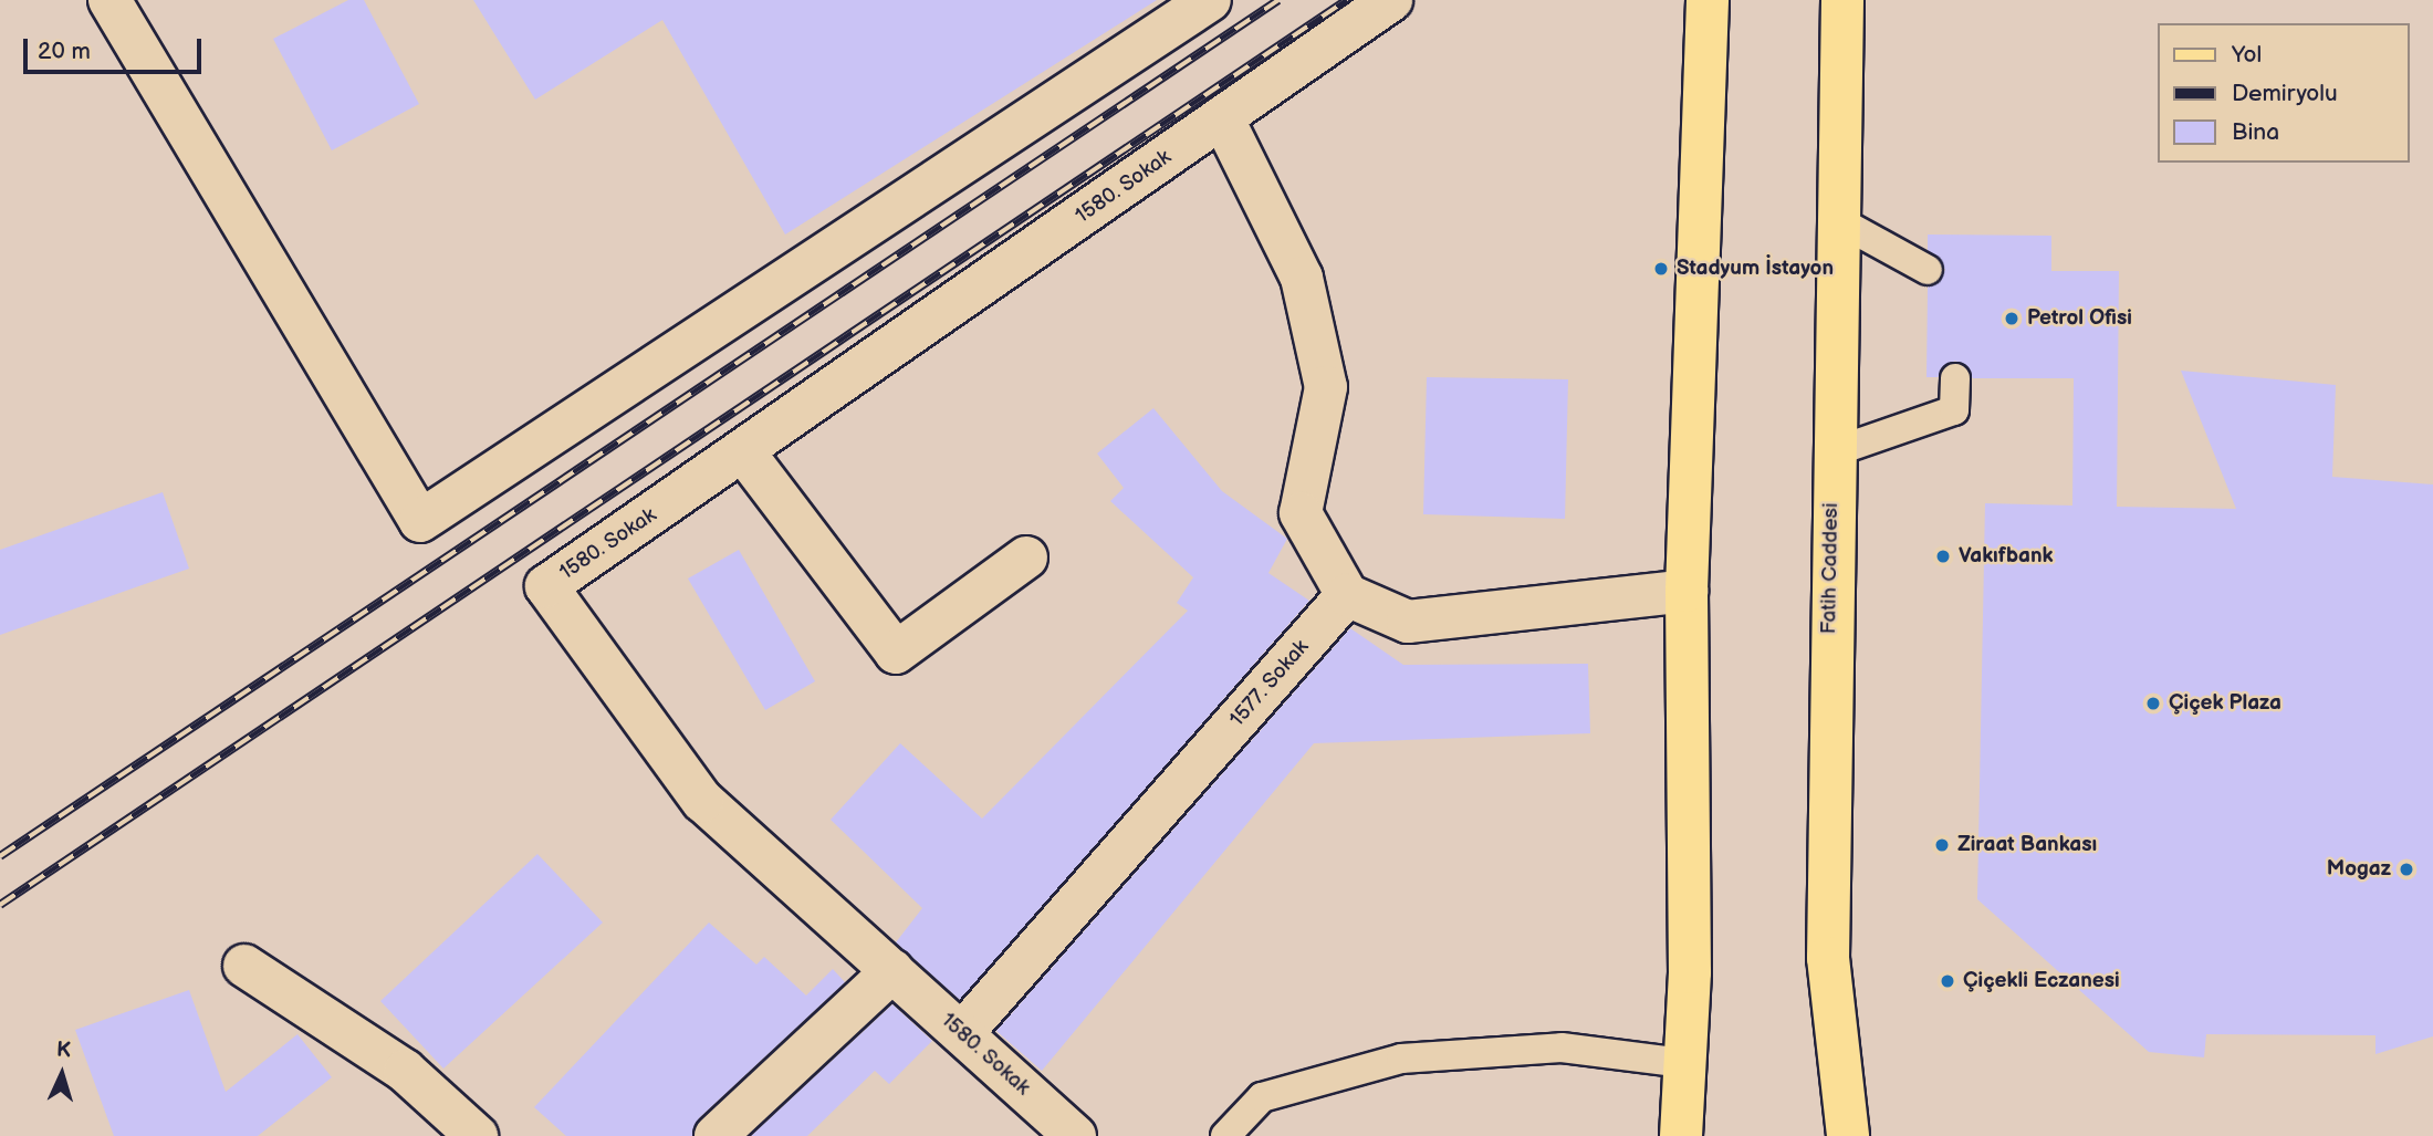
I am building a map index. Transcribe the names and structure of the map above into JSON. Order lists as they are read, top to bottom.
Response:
{
  "streets": {
    "main road": ["Fatih Caddesi"],
    "street": ["1580. Sokak", "1577. Sokak"]
  },
  "crossings": [
    ["1580. Sokak", "1577. Sokak"]
  ],
  "places": [
    "Stadyum İstayon",
    "Petrol Ofisi",
    "Vakıfbank",
    "Çiçek Plaza",
    "Ziraat Bankası",
    "Mogaz",
    "Çiçekli Eczanesi"
  ],
  "legend": ["Yol", "Demiryolu", "Bina"],
  "scale_bar": "20 m",
  "north": "top"
}
